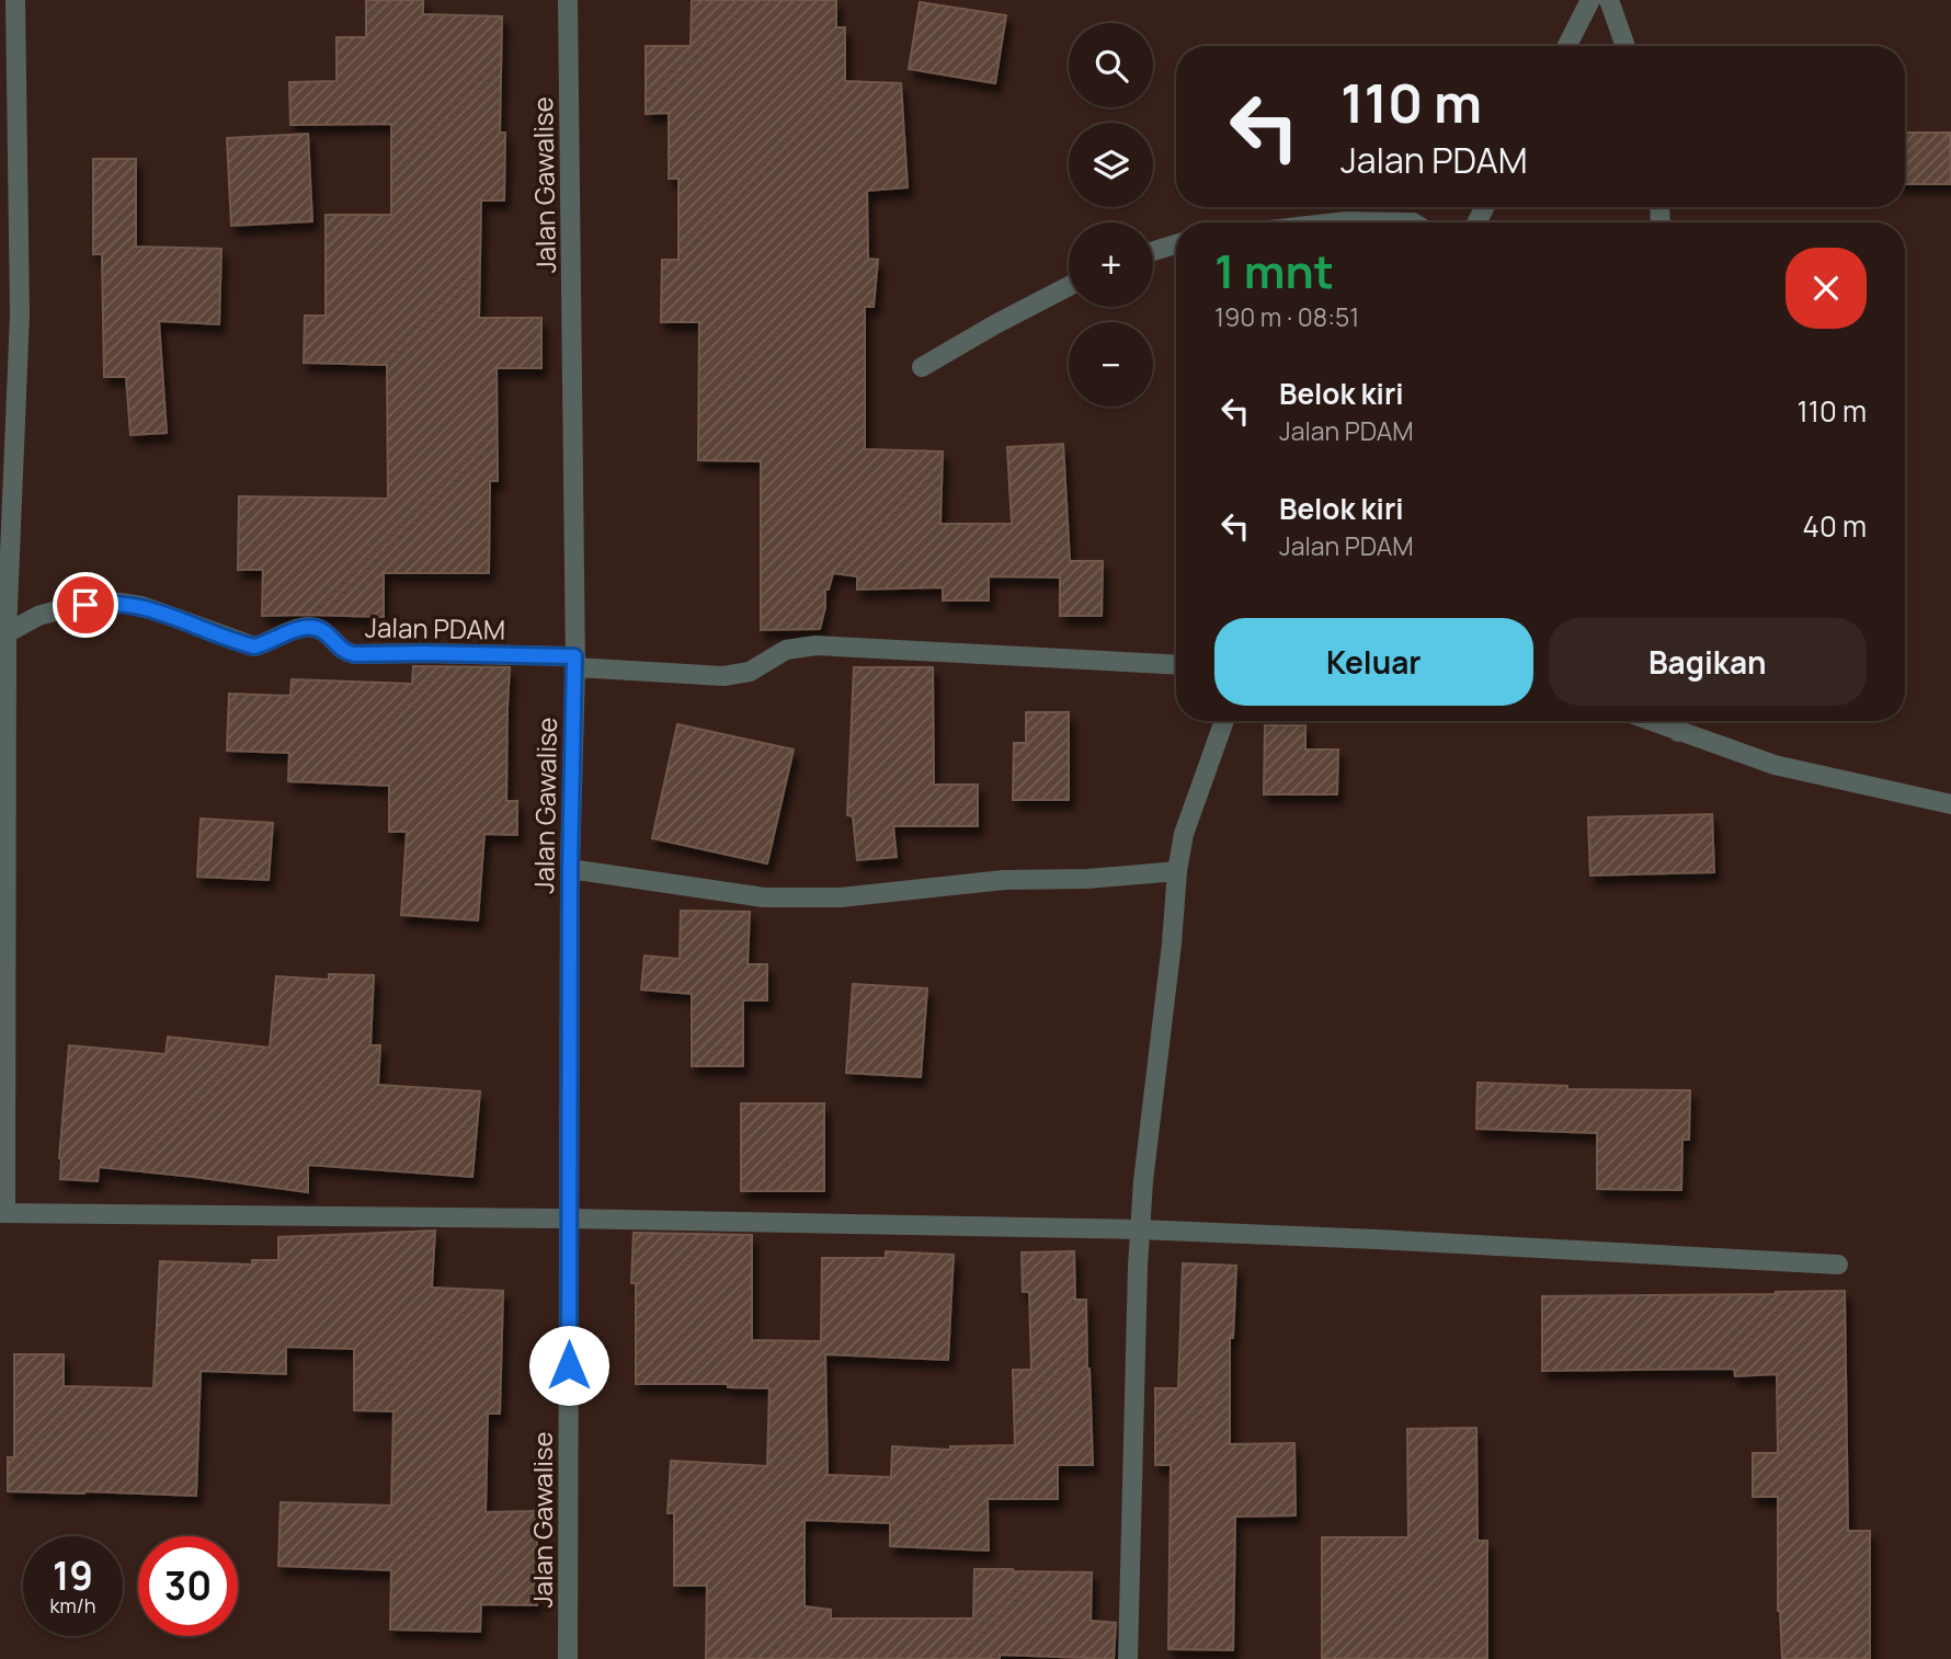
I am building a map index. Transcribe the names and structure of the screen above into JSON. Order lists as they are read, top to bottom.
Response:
{
  "streets": {
    "street": ["Jalan Gawalise", "Jalan PDAM"]
  },
  "crossings": [
    ["Jalan Gawalise", "Jalan PDAM"]
  ],
  "page": {
    "map_buttons": ["+", "−"],
    "turn": ["110 m", "Jalan PDAM"],
    "heading": ["1 mnt", "190 m · 08:51"],
    "list": [
      {
        "name": "Belok kiri",
        "note": "Jalan PDAM",
        "value": "110 m"
      },
      {
        "name": "Belok kiri",
        "note": "Jalan PDAM",
        "value": "40 m"
      }
    ],
    "buttons": ["Keluar", "Bagikan"],
    "speed": "19 km/h",
    "limit": "30"
  }
}
